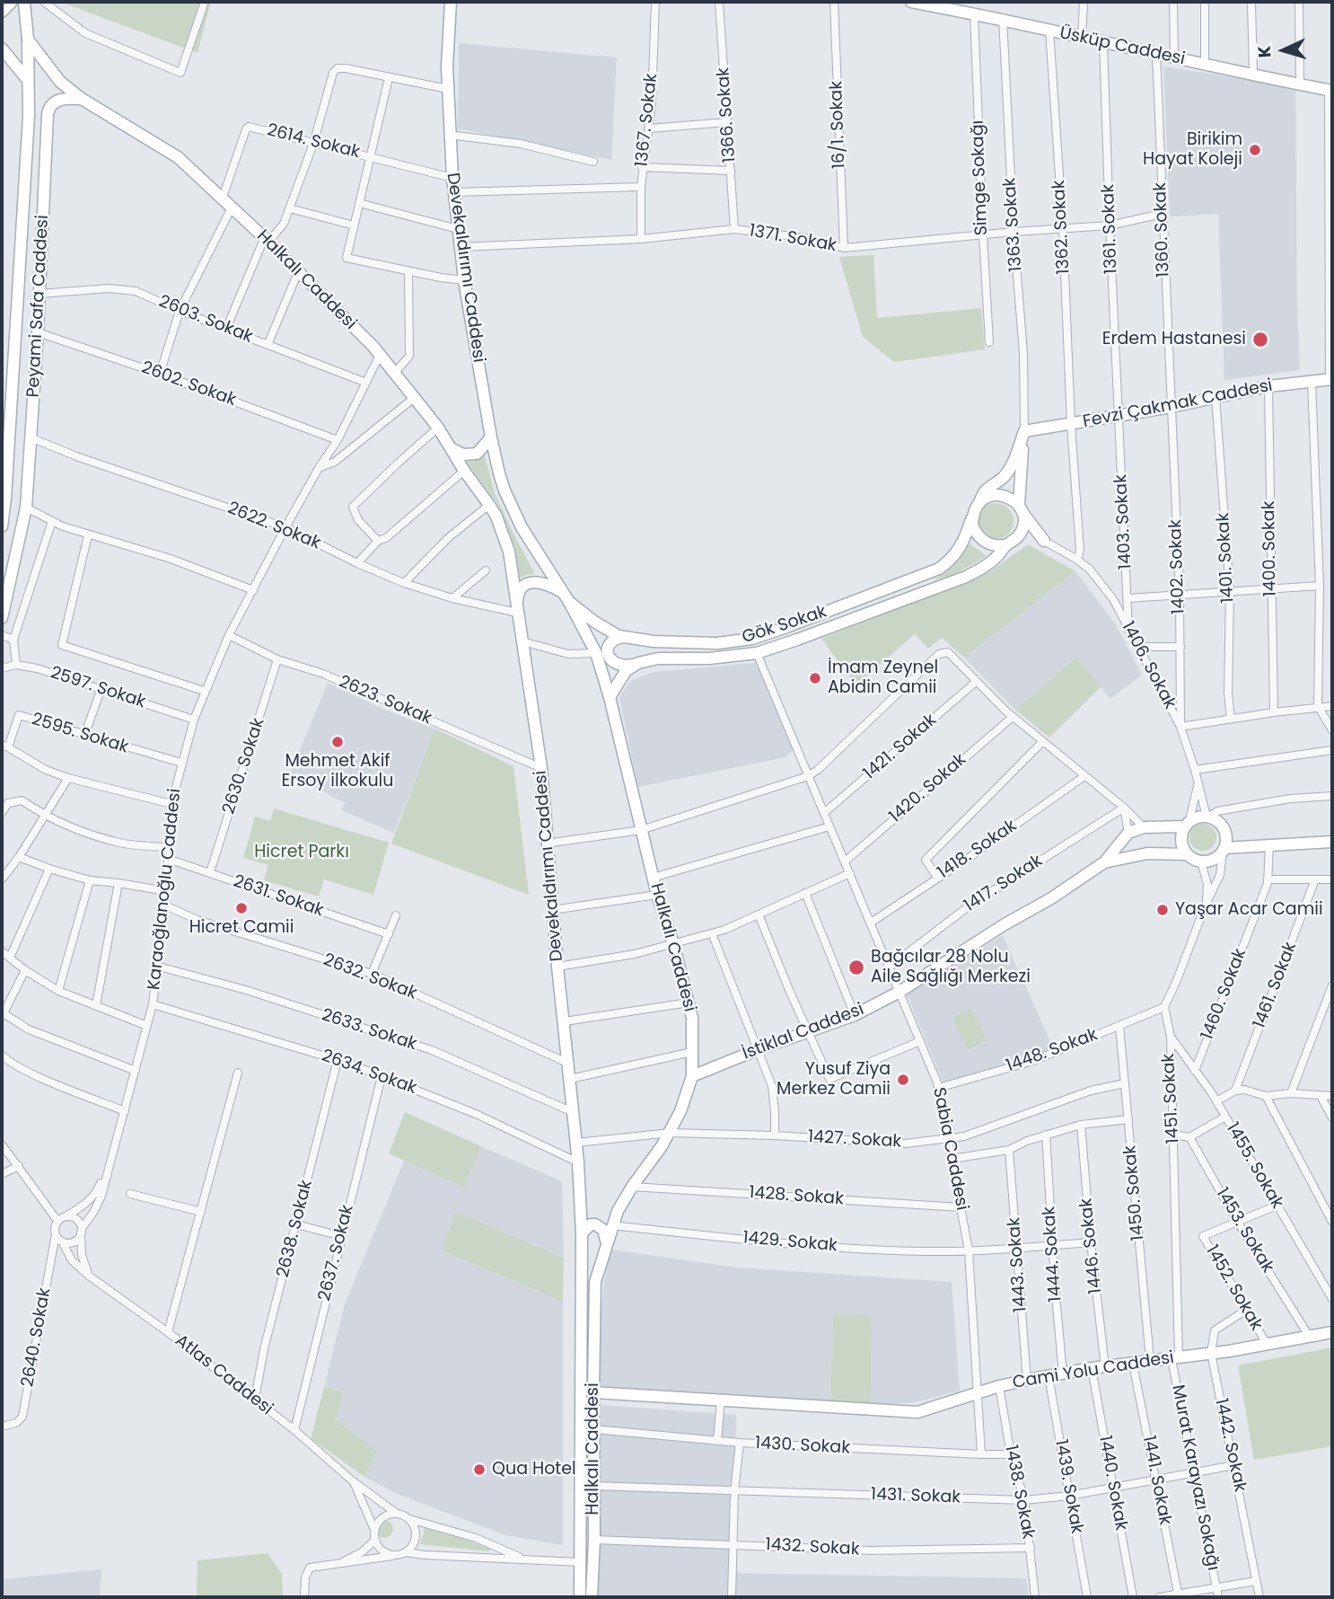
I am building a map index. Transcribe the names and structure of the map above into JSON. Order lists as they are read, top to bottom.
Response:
{
  "streets": {
    "main road": [
      "Üsküp Caddesi",
      "Devekaldırımı Caddesi",
      "Halkalı Caddesi",
      "Peyami Safa Caddesi",
      "Fevzi Çakmak Caddesi",
      "Gök Sokak",
      "İstiklal Caddesi",
      "Cami Yolu Caddesi"
    ],
    "street": [
      "1366. Sokak",
      "1367. Sokak",
      "16/1. Sokak",
      "2614. Sokak",
      "Simge Sokağı",
      "1363. Sokak",
      "1362. Sokak",
      "1361. Sokak",
      "1360. Sokak",
      "1371. Sokak",
      "2603. Sokak",
      "2602. Sokak",
      "1403. Sokak",
      "2622. Sokak",
      "1400. Sokak",
      "1401. Sokak",
      "1402. Sokak",
      "1406. Sokak",
      "2597. Sokak",
      "2623. Sokak",
      "2595. Sokak",
      "1421. Sokak",
      "2630. Sokak",
      "1420. Sokak",
      "1418. Sokak",
      "1417. Sokak",
      "Karaoğlanoğlu Caddesi",
      "2631. Sokak",
      "2632. Sokak",
      "1461. Sokak",
      "1460. Sokak",
      "2633. Sokak",
      "1448. Sokak",
      "2634. Sokak",
      "1451. Sokak",
      "1427. Sokak",
      "Sabia Caddesi",
      "1455. Sokak",
      "1450. Sokak",
      "1428. Sokak",
      "2638. Sokak",
      "1453. Sokak",
      "1429. Sokak",
      "1446. Sokak",
      "2637. Sokak",
      "1444. Sokak",
      "1443. Sokak",
      "1452. Sokak",
      "2640. Sokak",
      "Atlas Caddesi",
      "1442. Sokak",
      "1430. Sokak",
      "Murat Karayazı Sokağı",
      "1441. Sokak",
      "1440. Sokak",
      "1439. Sokak",
      "1438. Sokak",
      "1431. Sokak",
      "1432. Sokak"
    ]
  },
  "crossings": [
    ["Üsküp Caddesi", "Simge Sokağı"],
    ["Üsküp Caddesi", "1363. Sokak"],
    ["Üsküp Caddesi", "1362. Sokak"],
    ["Üsküp Caddesi", "1361. Sokak"],
    ["Üsküp Caddesi", "1360. Sokak"],
    ["1366. Sokak", "1371. Sokak"],
    ["1367. Sokak", "1371. Sokak"],
    ["16/1. Sokak", "1371. Sokak"],
    ["2614. Sokak", "Devekaldırımı Caddesi"],
    ["2614. Sokak", "Halkalı Caddesi"],
    ["Simge Sokağı", "1371. Sokak"],
    ["1363. Sokak", "1371. Sokak"],
    ["1363. Sokak", "Fevzi Çakmak Caddesi"],
    ["1363. Sokak", "Gök Sokak"],
    ["1362. Sokak", "1371. Sokak"],
    ["1362. Sokak", "Fevzi Çakmak Caddesi"],
    ["1362. Sokak", "1406. Sokak"],
    ["1361. Sokak", "1371. Sokak"],
    ["1361. Sokak", "Fevzi Çakmak Caddesi"],
    ["1361. Sokak", "1403. Sokak"],
    ["1360. Sokak", "1371. Sokak"],
    ["1360. Sokak", "Fevzi Çakmak Caddesi"],
    ["1360. Sokak", "1402. Sokak"],
    ["1371. Sokak", "Devekaldırımı Caddesi"],
    ["Devekaldırımı Caddesi", "Halkalı Caddesi"],
    ["Devekaldırımı Caddesi", "2622. Sokak"],
    ["Devekaldırımı Caddesi", "2623. Sokak"],
    ["Devekaldırımı Caddesi", "2632. Sokak"],
    ["Devekaldırımı Caddesi", "2633. Sokak"],
    ["Devekaldırımı Caddesi", "2634. Sokak"],
    ["Devekaldırımı Caddesi", "1427. Sokak"],
    ["Halkalı Caddesi", "Peyami Safa Caddesi"],
    ["Halkalı Caddesi", "Gök Sokak"],
    ["Halkalı Caddesi", "Karaoğlanoğlu Caddesi"],
    ["Halkalı Caddesi", "İstiklal Caddesi"],
    ["Halkalı Caddesi", "1427. Sokak"],
    ["Halkalı Caddesi", "1428. Sokak"],
    ["Halkalı Caddesi", "1429. Sokak"],
    ["Halkalı Caddesi", "Cami Yolu Caddesi"],
    ["Halkalı Caddesi", "1430. Sokak"],
    ["Halkalı Caddesi", "1431. Sokak"],
    ["Halkalı Caddesi", "1432. Sokak"],
    ["Peyami Safa Caddesi", "2603. Sokak"],
    ["Peyami Safa Caddesi", "2602. Sokak"],
    ["Peyami Safa Caddesi", "2622. Sokak"],
    ["2603. Sokak", "Karaoğlanoğlu Caddesi"],
    ["2602. Sokak", "Karaoğlanoğlu Caddesi"],
    ["Fevzi Çakmak Caddesi", "1403. Sokak"],
    ["Fevzi Çakmak Caddesi", "1400. Sokak"],
    ["Fevzi Çakmak Caddesi", "1401. Sokak"],
    ["Fevzi Çakmak Caddesi", "1402. Sokak"],
    ["Fevzi Çakmak Caddesi", "Gök Sokak"],
    ["1403. Sokak", "1406. Sokak"],
    ["2622. Sokak", "Karaoğlanoğlu Caddesi"],
    ["1402. Sokak", "1406. Sokak"],
    ["Gök Sokak", "Sabia Caddesi"],
    ["1406. Sokak", "İstiklal Caddesi"],
    ["2597. Sokak", "Karaoğlanoğlu Caddesi"],
    ["2623. Sokak", "2630. Sokak"],
    ["2623. Sokak", "Karaoğlanoğlu Caddesi"],
    ["2595. Sokak", "Karaoğlanoğlu Caddesi"],
    ["1421. Sokak", "Sabia Caddesi"],
    ["2630. Sokak", "2631. Sokak"],
    ["1420. Sokak", "Sabia Caddesi"],
    ["1418. Sokak", "Sabia Caddesi"],
    ["1417. Sokak", "Sabia Caddesi"],
    ["Karaoğlanoğlu Caddesi", "2631. Sokak"],
    ["Karaoğlanoğlu Caddesi", "2632. Sokak"],
    ["Karaoğlanoğlu Caddesi", "2633. Sokak"],
    ["Karaoğlanoğlu Caddesi", "2634. Sokak"],
    ["1460. Sokak", "1455. Sokak"],
    ["İstiklal Caddesi", "Sabia Caddesi"],
    ["1448. Sokak", "1451. Sokak"],
    ["1448. Sokak", "Sabia Caddesi"],
    ["1448. Sokak", "1450. Sokak"],
    ["2634. Sokak", "2638. Sokak"],
    ["2634. Sokak", "2637. Sokak"],
    ["1451. Sokak", "1455. Sokak"],
    ["1451. Sokak", "Cami Yolu Caddesi"],
    ["1451. Sokak", "Murat Karayazı Sokağı"],
    ["1427. Sokak", "Sabia Caddesi"],
    ["1427. Sokak", "1450. Sokak"],
    ["Sabia Caddesi", "1428. Sokak"],
    ["Sabia Caddesi", "1429. Sokak"],
    ["Sabia Caddesi", "Cami Yolu Caddesi"],
    ["Sabia Caddesi", "1430. Sokak"],
    ["1455. Sokak", "1452. Sokak"],
    ["1450. Sokak", "Cami Yolu Caddesi"],
    ["2638. Sokak", "Atlas Caddesi"],
    ["1453. Sokak", "1452. Sokak"],
    ["1453. Sokak", "Cami Yolu Caddesi"],
    ["1429. Sokak", "1446. Sokak"],
    ["1429. Sokak", "1444. Sokak"],
    ["1429. Sokak", "1443. Sokak"],
    ["1446. Sokak", "Cami Yolu Caddesi"],
    ["2637. Sokak", "Atlas Caddesi"],
    ["1444. Sokak", "Cami Yolu Caddesi"],
    ["1443. Sokak", "Cami Yolu Caddesi"],
    ["1452. Sokak", "Cami Yolu Caddesi"],
    ["2640. Sokak", "Atlas Caddesi"],
    ["Cami Yolu Caddesi", "1442. Sokak"],
    ["Cami Yolu Caddesi", "Murat Karayazı Sokağı"],
    ["Cami Yolu Caddesi", "1441. Sokak"],
    ["Cami Yolu Caddesi", "1440. Sokak"],
    ["Cami Yolu Caddesi", "1439. Sokak"],
    ["Cami Yolu Caddesi", "1438. Sokak"],
    ["1442. Sokak", "1431. Sokak"],
    ["1430. Sokak", "1438. Sokak"],
    ["Murat Karayazı Sokağı", "1431. Sokak"],
    ["1441. Sokak", "1431. Sokak"],
    ["1440. Sokak", "1431. Sokak"],
    ["1439. Sokak", "1431. Sokak"],
    ["1438. Sokak", "1431. Sokak"],
    ["1438. Sokak", "1432. Sokak"]
  ],
  "parks": ["Hicret Parkı"],
  "places": [
    "Birikim Hayat Koleji",
    "Erdem Hastanesi",
    "İmam Zeynel Abidin Camii",
    "Mehmet Akif Ersoy ilkokulu",
    "Hicret Camii",
    "Yaşar Acar Camii",
    "Bağcılar 28 Nolu Aile Sağlığı Merkezi",
    "Yusuf Ziya Merkez Camii",
    "Qua Hotel"
  ],
  "north": "left"
}
